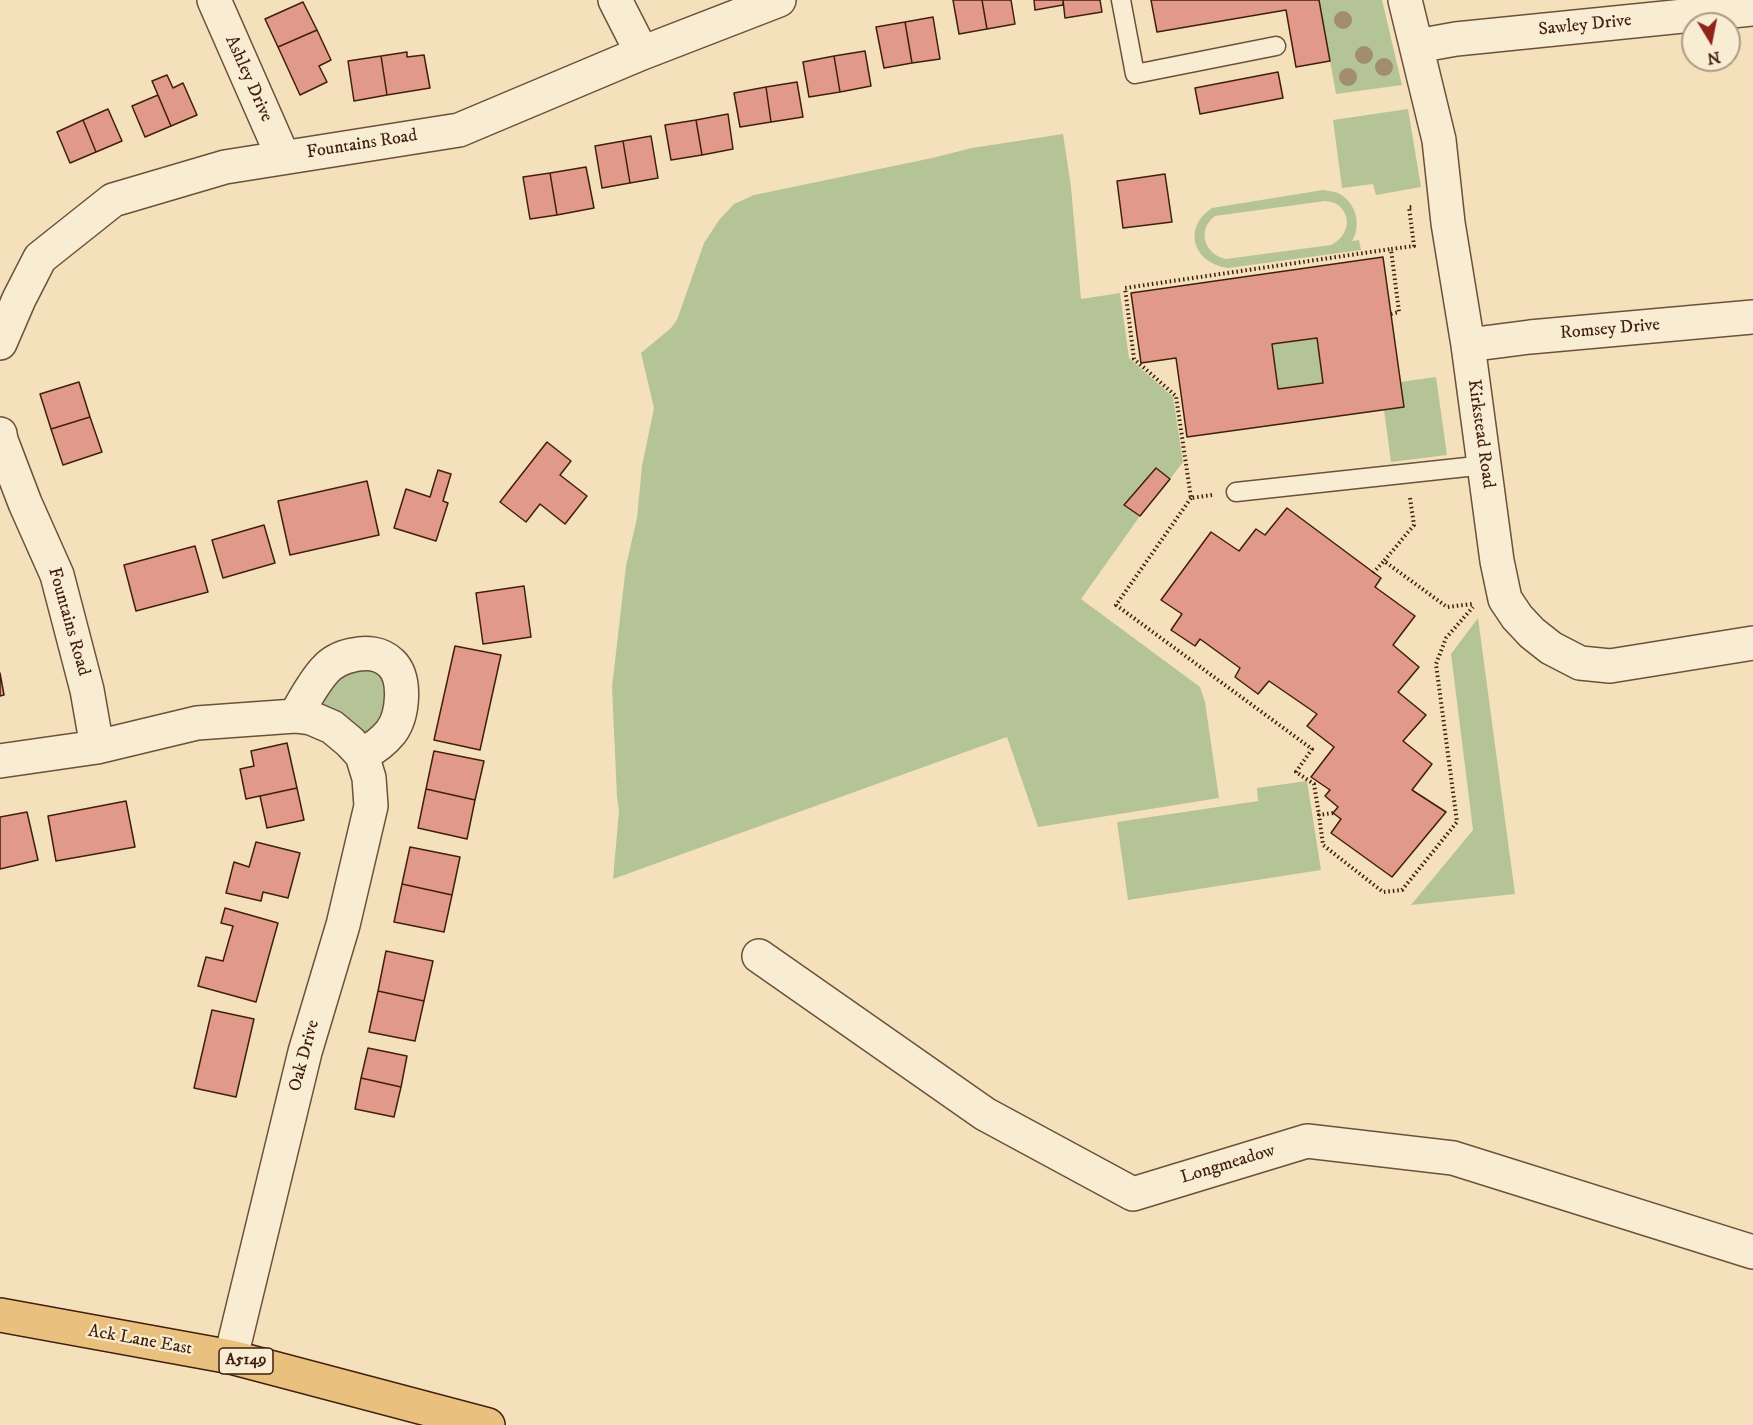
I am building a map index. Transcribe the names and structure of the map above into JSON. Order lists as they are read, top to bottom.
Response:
{
  "streets": {
    "main road": ["Ack Lane East", "A5149"],
    "street": [
      "Sawley Drive",
      "Ashley Drive",
      "Fountains Road",
      "Romsey Drive",
      "Kirkstead Road",
      "Oak Drive",
      "Longmeadow"
    ]
  },
  "crossings": [
    ["Sawley Drive", "Kirkstead Road"],
    ["Ashley Drive", "Fountains Road"],
    ["Romsey Drive", "Kirkstead Road"],
    ["Oak Drive", "Ack Lane East"]
  ],
  "north": "bottom"
}
